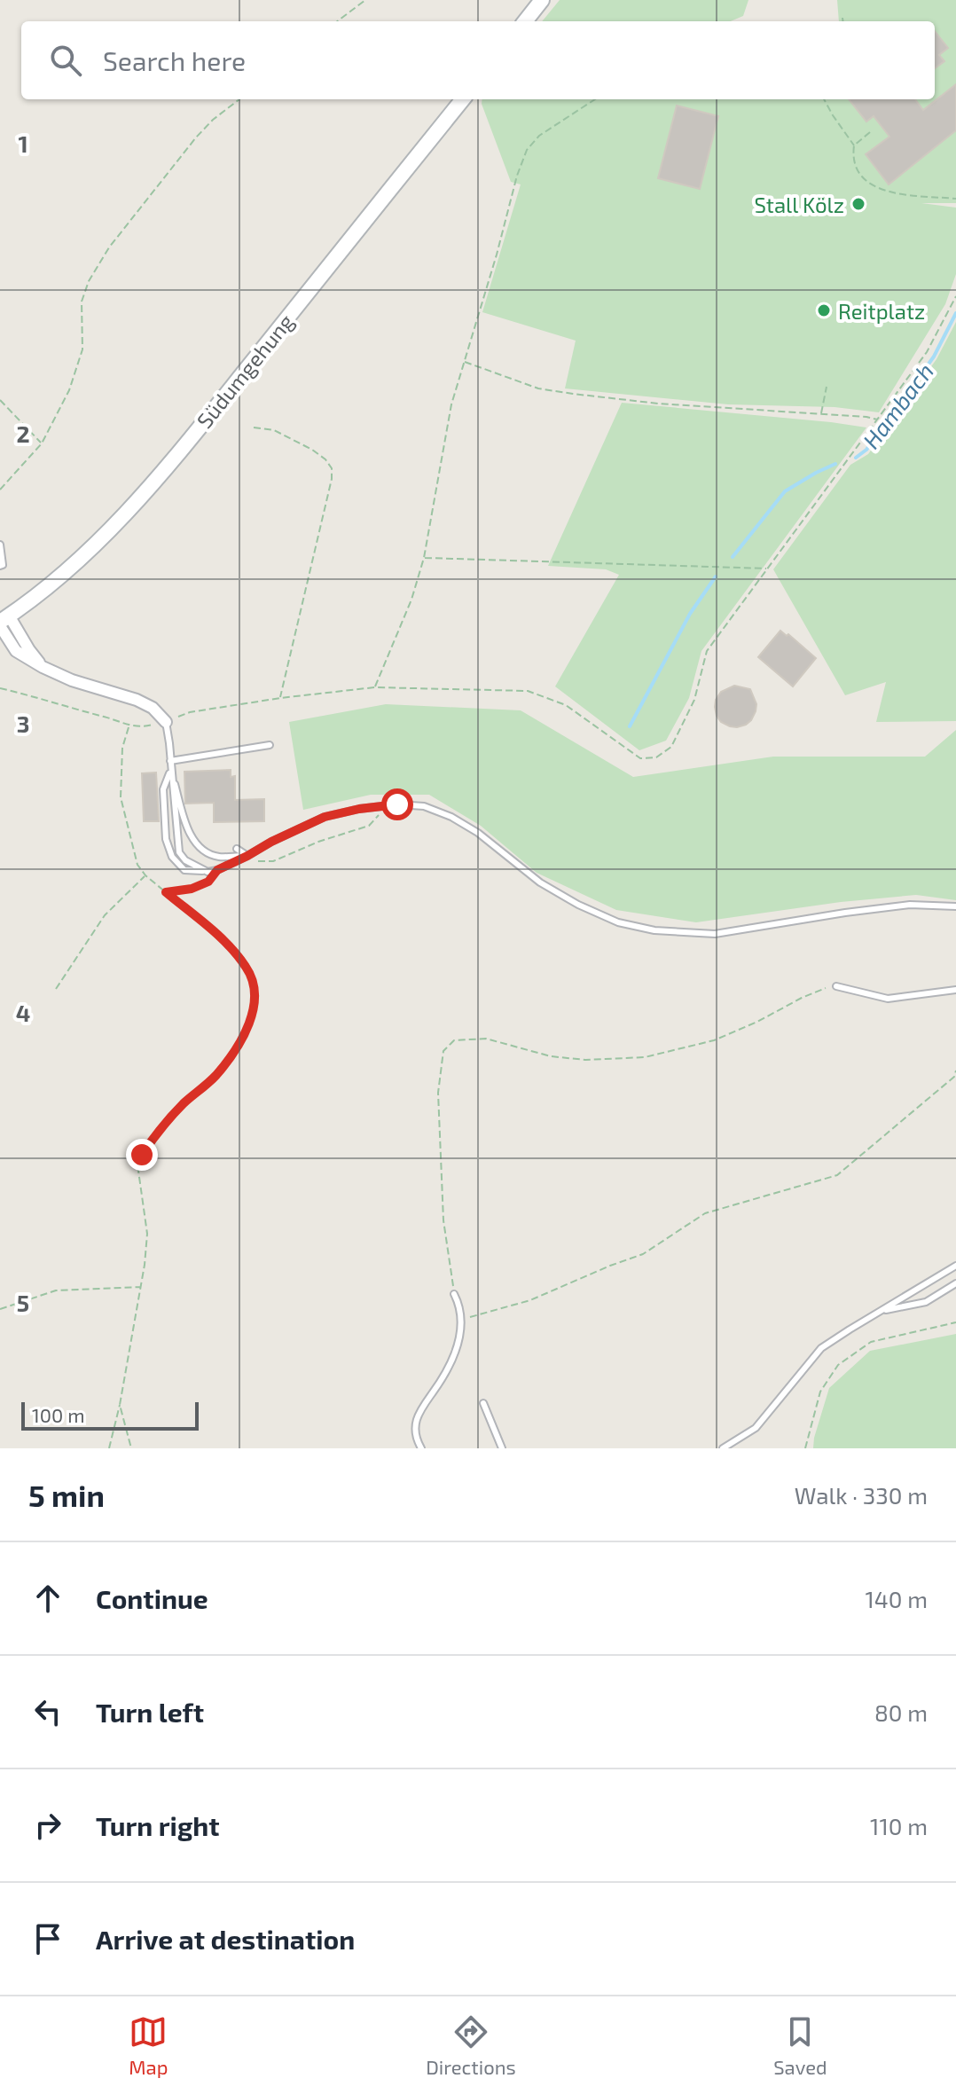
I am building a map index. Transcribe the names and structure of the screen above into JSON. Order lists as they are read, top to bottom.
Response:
{
  "streets": {
    "main road": ["Südumgehung"]
  },
  "water": ["Hambach"],
  "places": ["Stall Kölz", "Reitplatz"],
  "scale_bar": "100 m",
  "page": {
    "search": "Search here",
    "scale": "100 m",
    "heading": ["5 min", "Walk · 330 m"],
    "list": [
      ["Continue", "140 m"],
      ["Turn left", "80 m"],
      ["Turn right", "110 m"],
      "Arrive at destination"
    ],
    "nav": ["Map", "Directions", "Saved"]
  },
  "grid": {
    "rows": [
      "1",
      "2",
      "3",
      "4",
      "5"
    ]
  }
}
